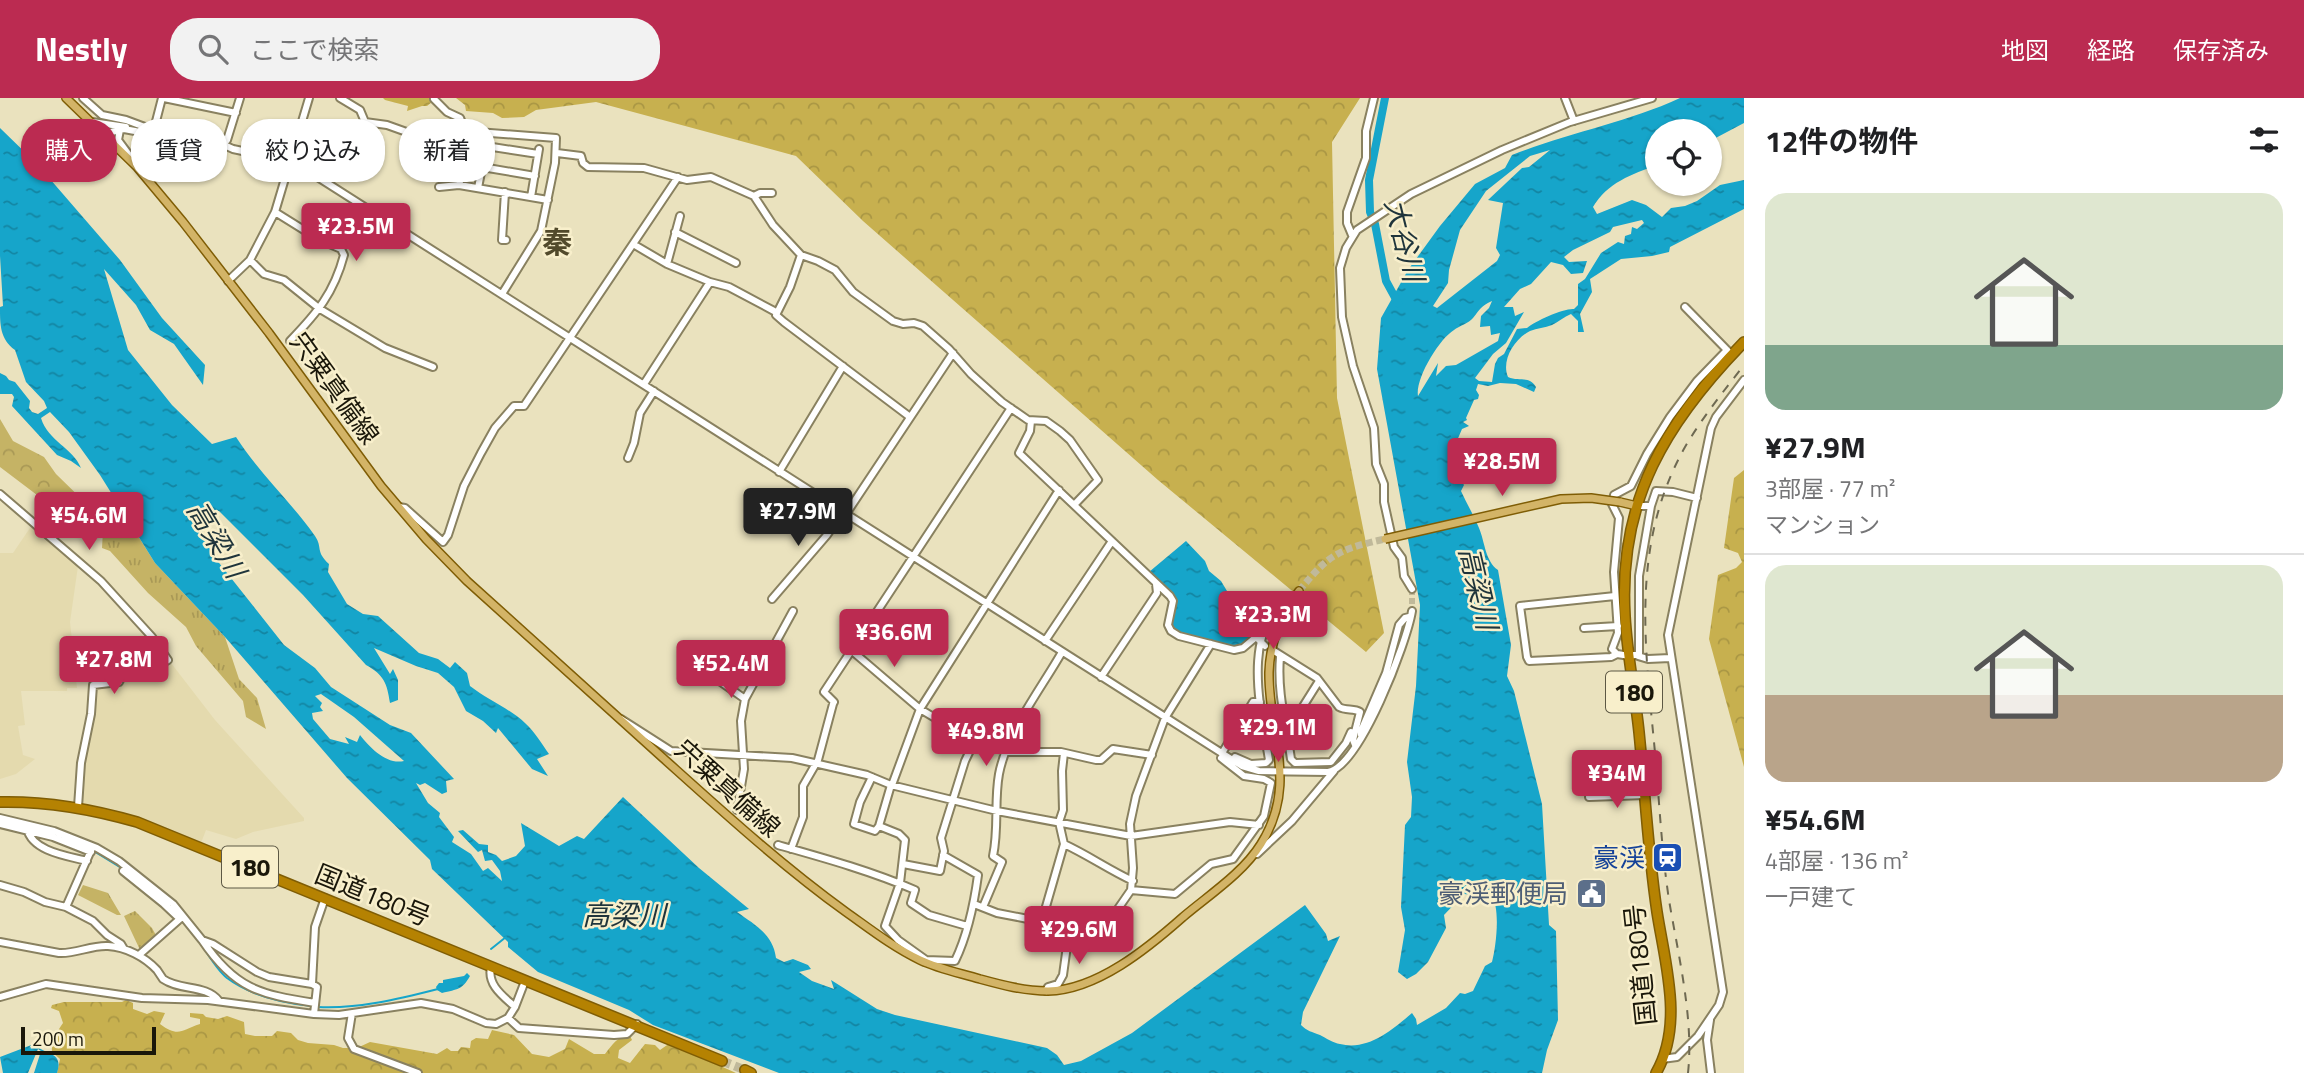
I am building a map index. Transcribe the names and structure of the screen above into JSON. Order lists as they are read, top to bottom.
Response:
{
  "streets": {
    "highway": ["180", "国道180号"],
    "main road": ["宍粟真備線"]
  },
  "districts": ["秦"],
  "water": ["大谷川", "高梁川"],
  "places": {
    "station": ["豪渓"],
    "public building": ["豪渓郵便局"]
  },
  "scale_bar": "200 m",
  "page": {
    "header": "Nestly",
    "search": "ここで検索",
    "nav": ["地図", "経路", "保存済み"],
    "heading": "12件の物件",
    "chip": [
      "購入",
      "賃貸",
      "絞り込み",
      "新着"
    ],
    "list": [
      {
        "name": "¥27.9M",
        "note": "3部屋 · 77 m² · マンション"
      },
      {
        "name": "¥54.6M",
        "note": "4部屋 · 136 m² · 一戸建て"
      }
    ],
    "price": [
      "¥23.5M",
      "¥28.5M",
      "¥27.9M",
      "¥54.6M",
      "¥23.3M",
      "¥36.6M",
      "¥27.8M",
      "¥52.4M",
      "¥29.1M",
      "¥49.8M",
      "¥34M",
      "¥29.6M"
    ],
    "scale": "200 m"
  }
}
